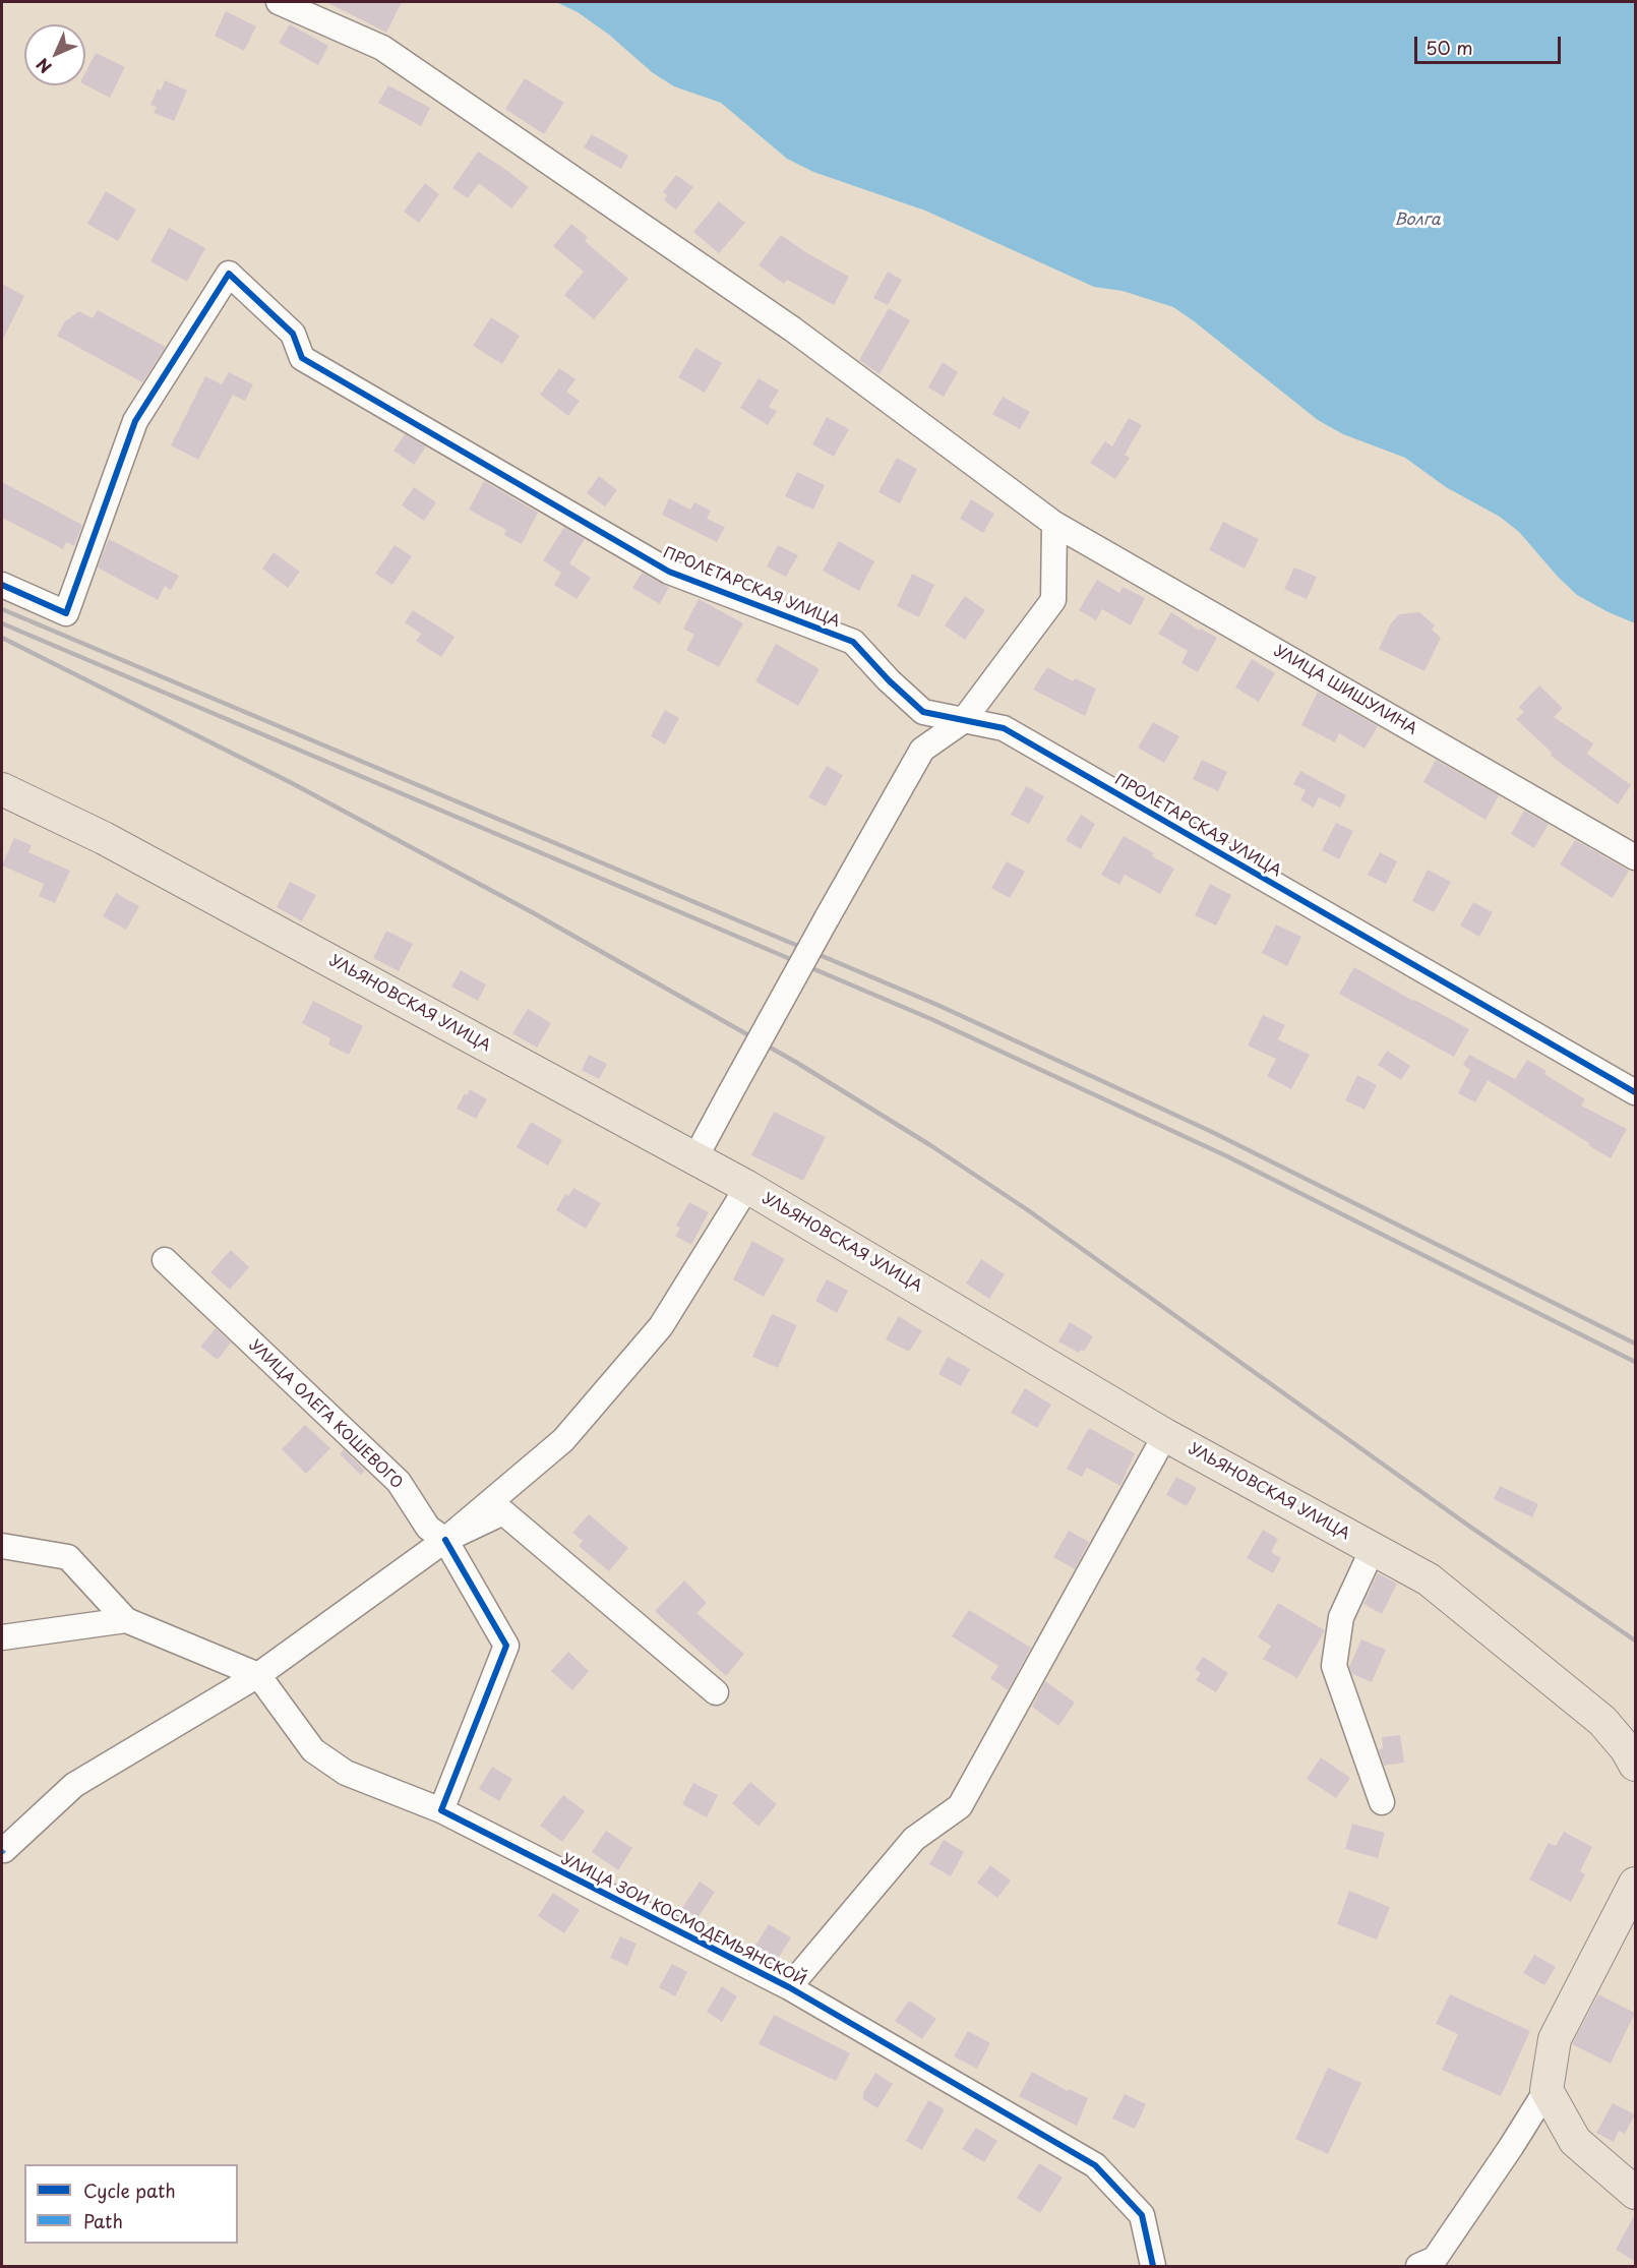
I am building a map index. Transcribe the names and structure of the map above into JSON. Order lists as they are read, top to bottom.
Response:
{
  "streets": {
    "main road": ["УЛЬЯНОВСКАЯ УЛИЦА"],
    "street": [
      "ПРОЛЕТАРСКАЯ УЛИЦА",
      "УЛИЦА ШИШУЛИНА",
      "УЛИЦА ОЛЕГА КОШЕВОГО",
      "УЛИЦА ЗОИ КОСМОДЕМЬЯНСКОЙ"
    ]
  },
  "water": ["Волга"],
  "legend": ["Cycle path", "Path"],
  "scale_bar": "50 m",
  "north": "bottom left"
}
